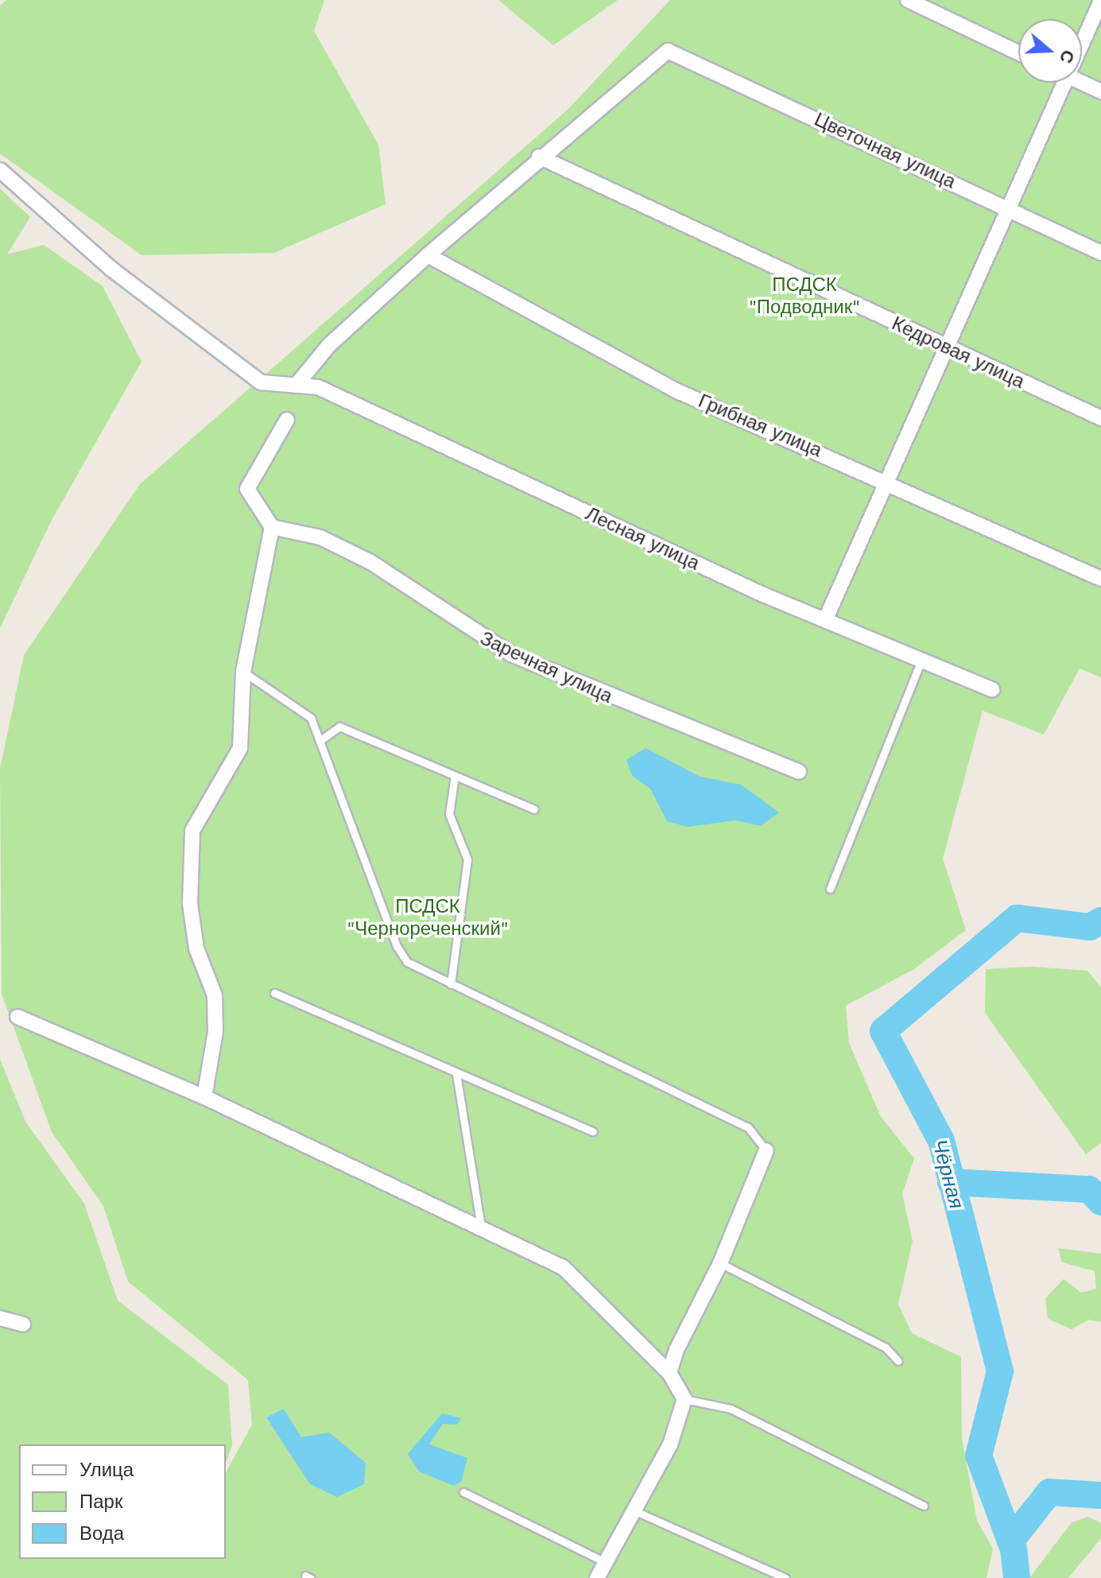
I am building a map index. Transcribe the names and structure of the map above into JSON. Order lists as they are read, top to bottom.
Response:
{
  "streets": {
    "street": [
      "Цветочная улица",
      "Кедровая улица",
      "Грибная улица",
      "Лесная улица",
      "Заречная улица"
    ]
  },
  "crossings": [
    ["Цветочная улица", "Кедровая улица"]
  ],
  "water": ["Чёрная"],
  "parks": ["ПСДСК \"Подводник\"", "ПСДСК \"Чернореченский\""],
  "legend": ["Улица", "Парк", "Вода"],
  "north": "right"
}
